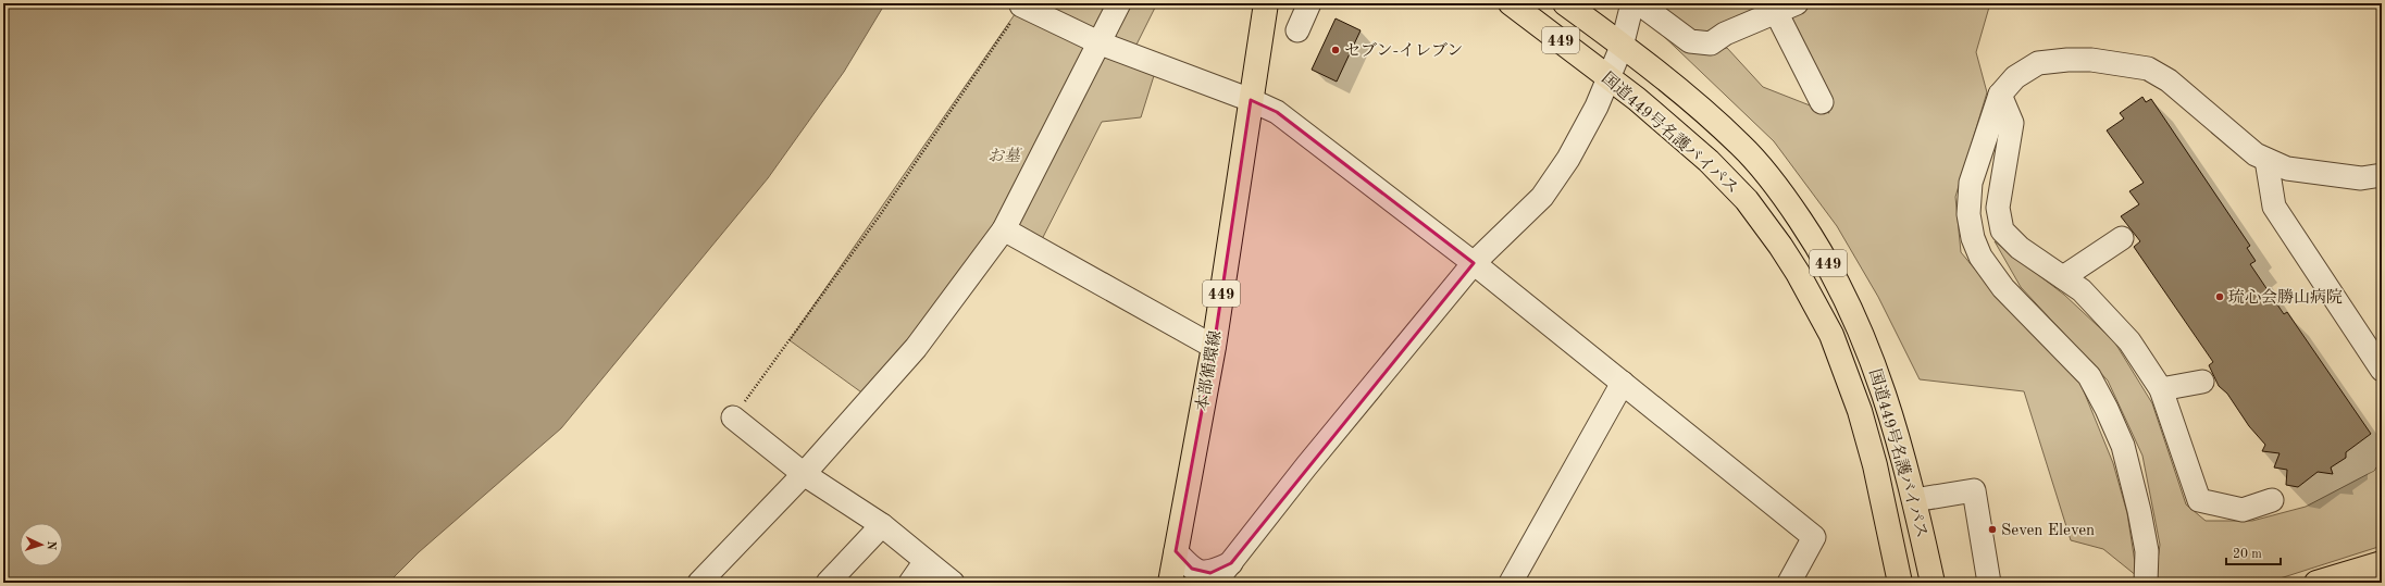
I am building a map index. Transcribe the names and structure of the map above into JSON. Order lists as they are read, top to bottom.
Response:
{
  "streets": {
    "main road": ["449", "国道449号名護バイパス", "本部循環線"]
  },
  "parks": ["お墓"],
  "places": ["セブン-イレブン", "琉心会勝山病院", "Seven Eleven"],
  "scale_bar": "20 m",
  "north": "right"
}
